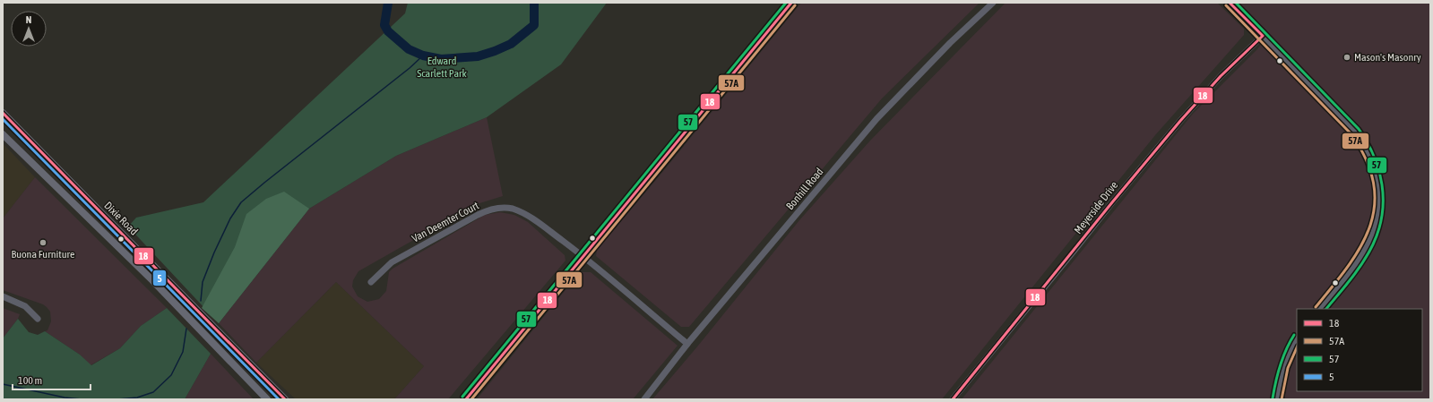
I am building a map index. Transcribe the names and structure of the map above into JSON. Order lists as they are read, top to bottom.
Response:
{
  "streets": {
    "main road": ["Dixie Road"],
    "street": ["Bonhill Road", "Meyerside Drive", "Van Deemter Court"]
  },
  "crossings": [
    ["Bonhill Road", "Van Deemter Court"]
  ],
  "parks": ["Edward Scarlett Park"],
  "places": ["Mason's Masonry", "Buona Furniture"],
  "lines": [
    "transit line 18",
    "transit line 57",
    "transit line 57A",
    "transit line 5"
  ],
  "legend": [
    "18",
    "57A",
    "57",
    "5"
  ],
  "scale_bar": "100 m",
  "north": "top"
}
